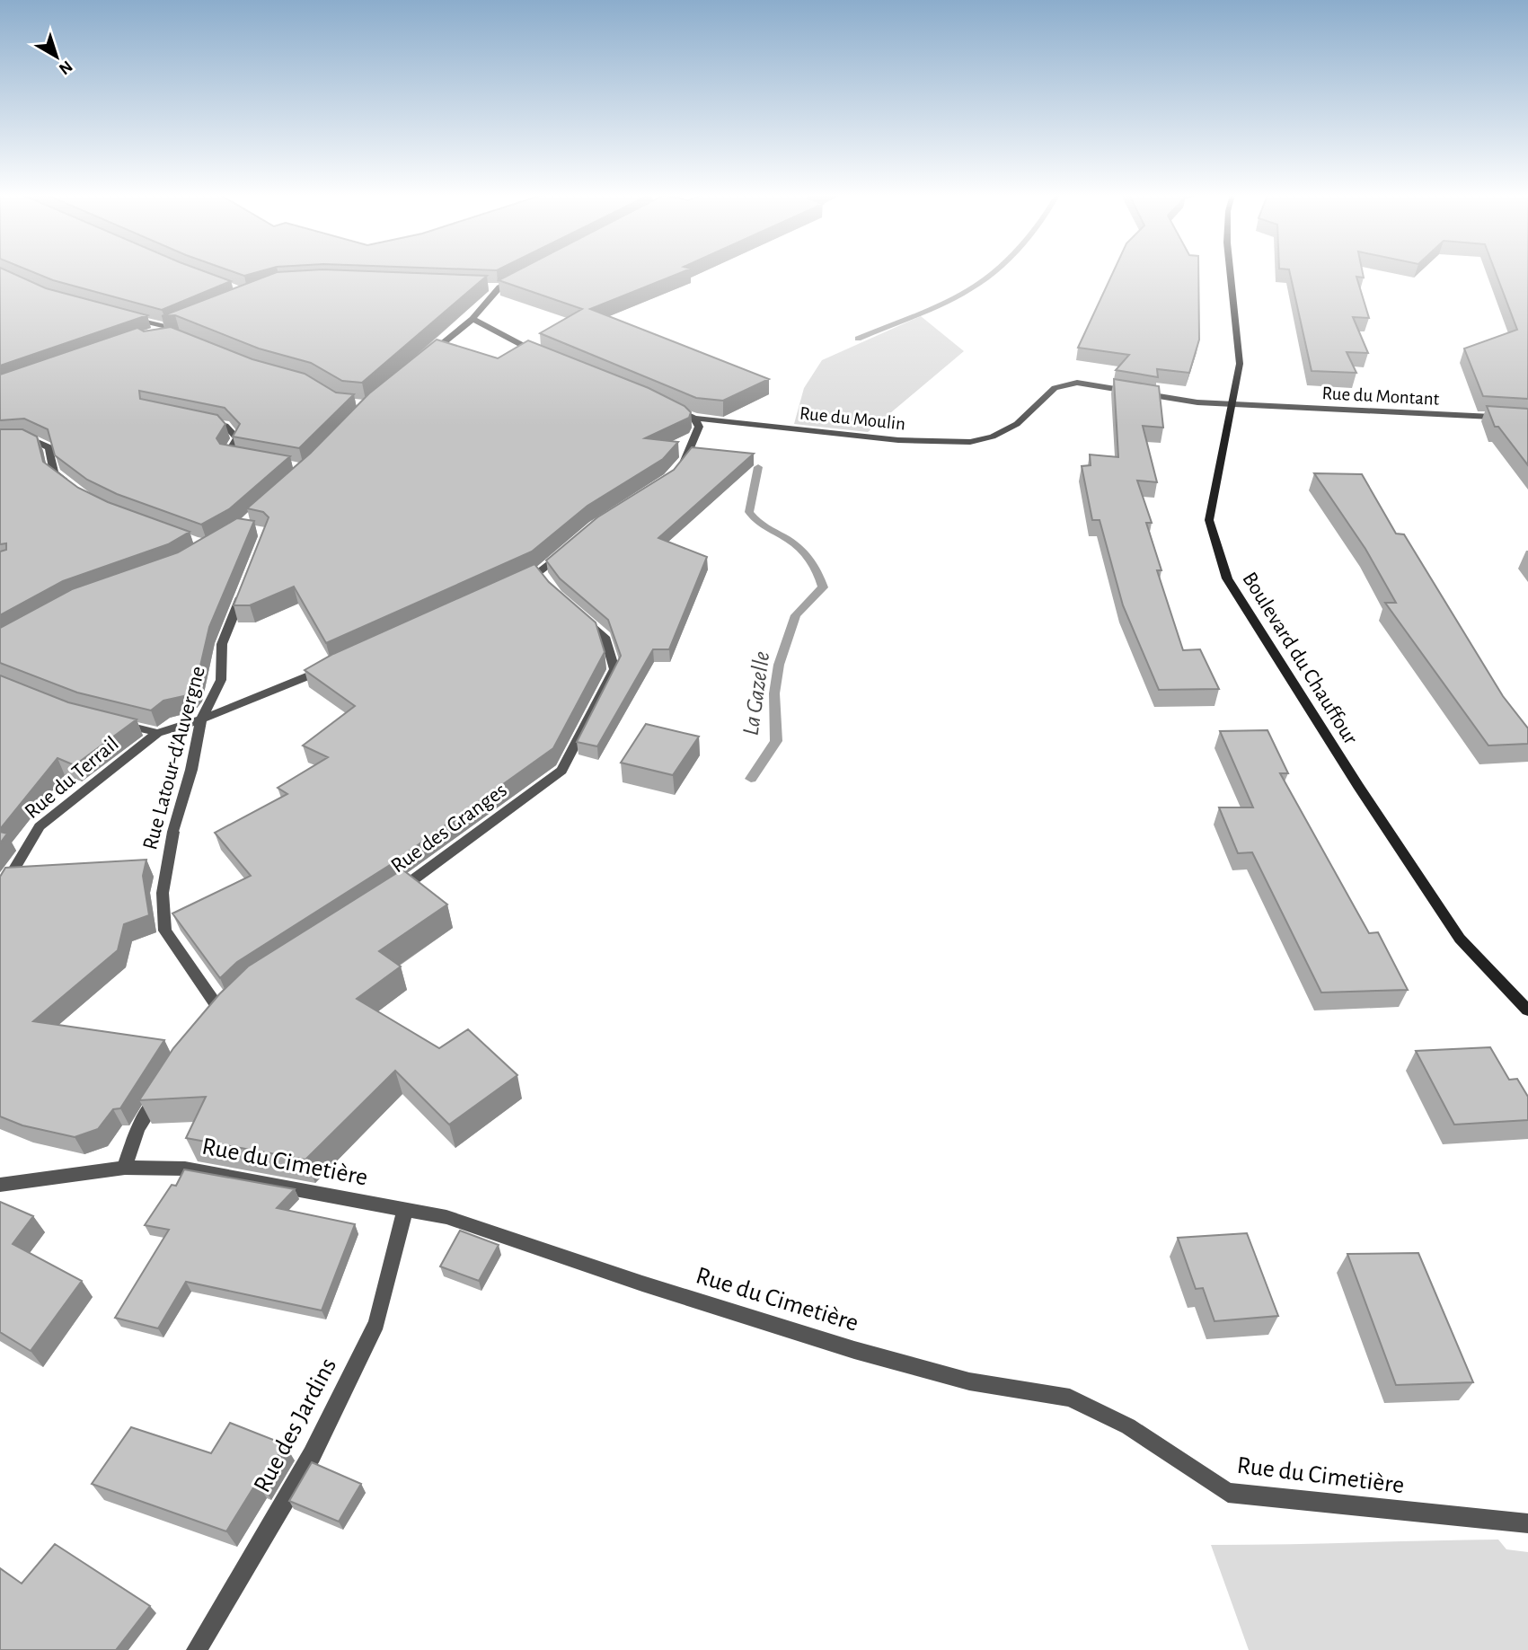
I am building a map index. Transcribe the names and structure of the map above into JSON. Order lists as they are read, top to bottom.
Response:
{
  "streets": {
    "main road": ["Boulevard du Chauffour"],
    "street": [
      "Rue du Montant",
      "Rue du Moulin",
      "Rue Latour-d'Auvergne",
      "Rue du Terrail",
      "Rue des Granges",
      "Rue du Cimetière",
      "Rue des Jardins"
    ]
  },
  "crossings": [
    ["Rue du Montant", "Rue du Moulin"],
    ["Rue du Montant", "Boulevard du Chauffour"],
    ["Rue du Moulin", "Boulevard du Chauffour"],
    ["Rue du Cimetière", "Rue des Jardins"]
  ],
  "water": ["La Gazelle"],
  "north": "bottom right"
}
